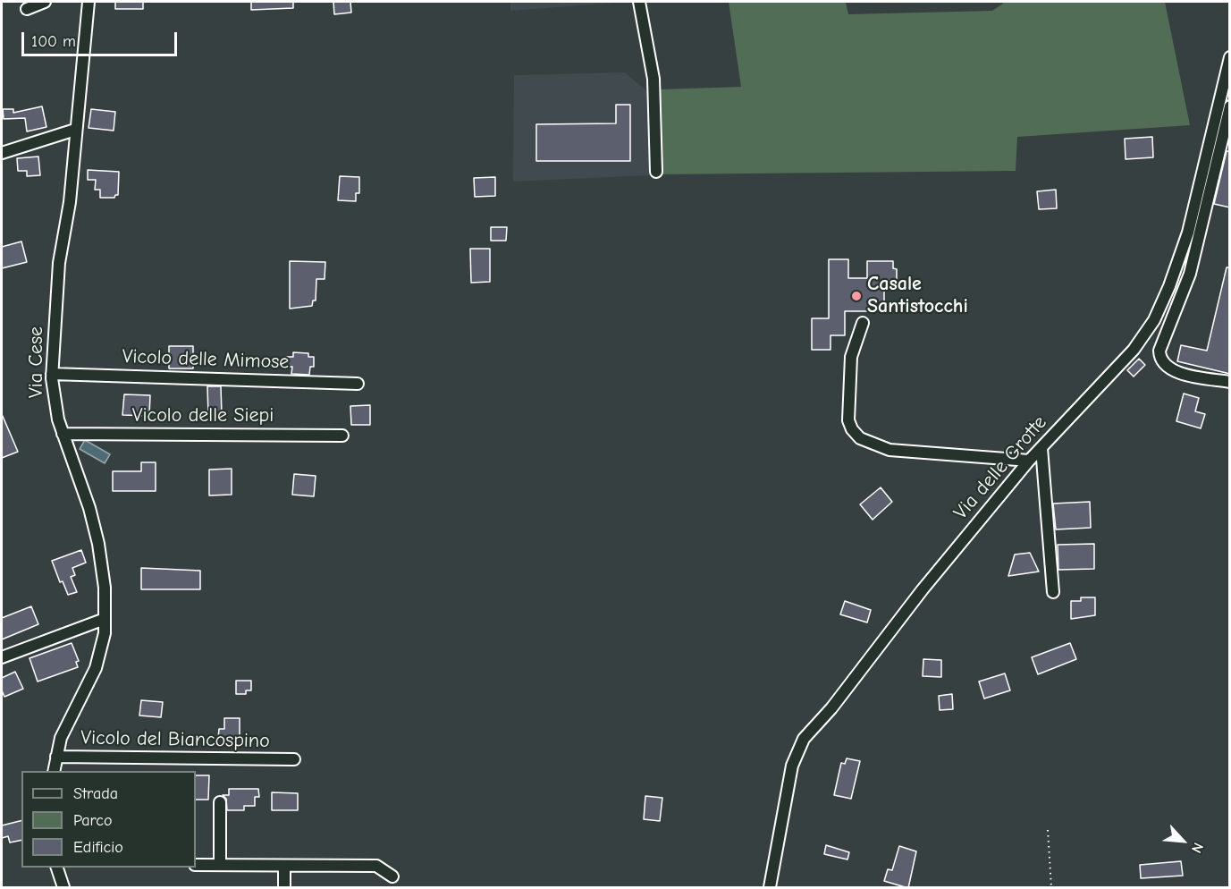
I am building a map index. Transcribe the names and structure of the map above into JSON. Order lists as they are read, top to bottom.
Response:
{
  "streets": {
    "street": [
      "Vicolo delle Mimose",
      "Via Cese",
      "Vicolo delle Siepi",
      "Via delle Grotte",
      "Vicolo del Biancospino"
    ]
  },
  "crossings": [
    ["Vicolo delle Mimose", "Via Cese"],
    ["Via Cese", "Vicolo delle Siepi"],
    ["Via Cese", "Vicolo del Biancospino"]
  ],
  "places": ["Casale Santistocchi"],
  "legend": ["Strada", "Parco", "Edificio"],
  "scale_bar": "100 m",
  "north": "bottom right"
}
